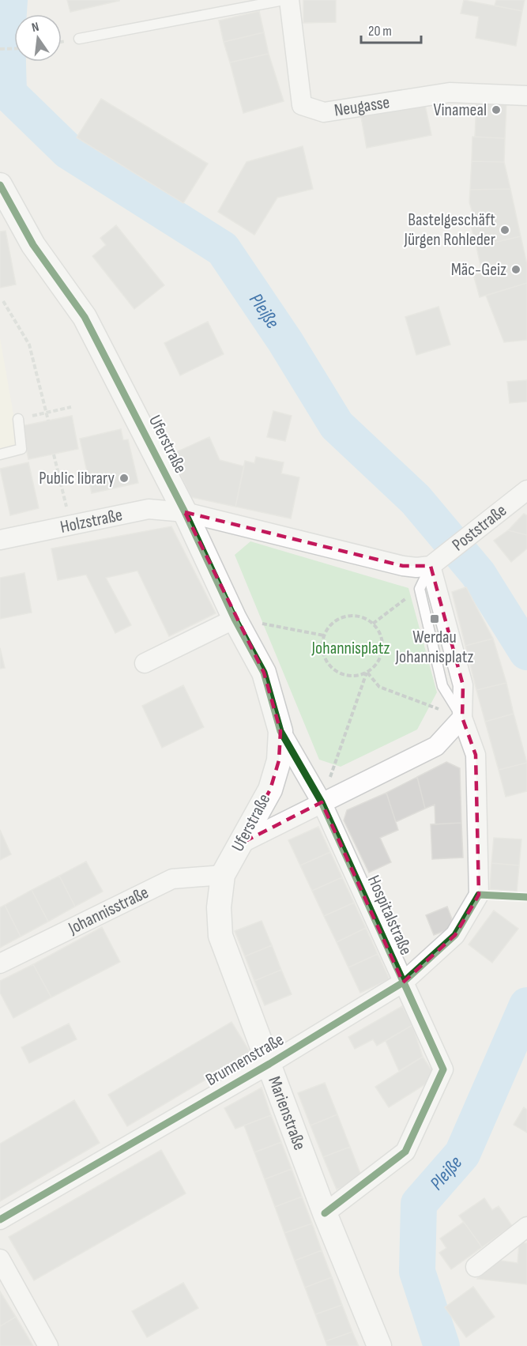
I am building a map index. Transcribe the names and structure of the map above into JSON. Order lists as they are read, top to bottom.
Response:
{
  "streets": {
    "street": [
      "Neugasse",
      "Uferstraße",
      "Holzstraße",
      "Poststraße",
      "Johannisstraße",
      "Hospitalstraße",
      "Brunnenstraße",
      "Marienstraße"
    ]
  },
  "crossings": [
    ["Uferstraße", "Holzstraße"],
    ["Uferstraße", "Johannisstraße"],
    ["Uferstraße", "Hospitalstraße"],
    ["Uferstraße", "Marienstraße"],
    ["Johannisstraße", "Marienstraße"],
    ["Hospitalstraße", "Brunnenstraße"],
    ["Hospitalstraße", "Marienstraße"],
    ["Brunnenstraße", "Marienstraße"]
  ],
  "water": ["Pleiße"],
  "parks": ["Johannisplatz"],
  "places": {
    "other": [
      "Vinameal",
      "Bastelgeschäft Jürgen Rohleder",
      "Mäc-Geiz",
      "Public library"
    ],
    "transit": ["Werdau Johannisplatz"]
  },
  "scale_bar": "20 m",
  "north": "top"
}
